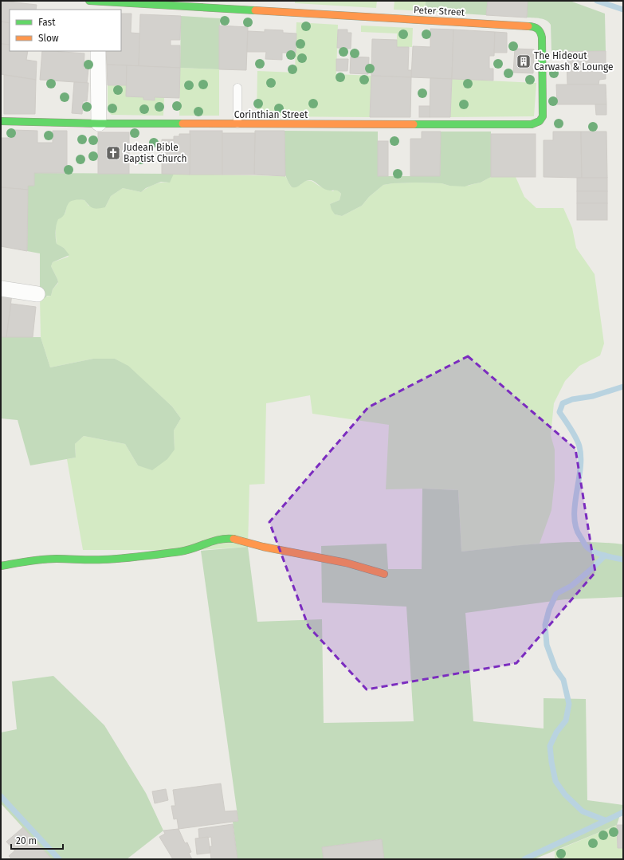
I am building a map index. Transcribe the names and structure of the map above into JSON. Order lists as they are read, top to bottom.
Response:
{
  "streets": {
    "street": ["Peter Street", "Corinthian Street"]
  },
  "crossings": [
    ["Peter Street", "Corinthian Street"]
  ],
  "places": {
    "building": ["The Hideout Carwash & Lounge"],
    "church": ["Judean Bible Baptist Church"]
  },
  "legend": ["Fast", "Slow"],
  "scale_bar": "20 m"
}
